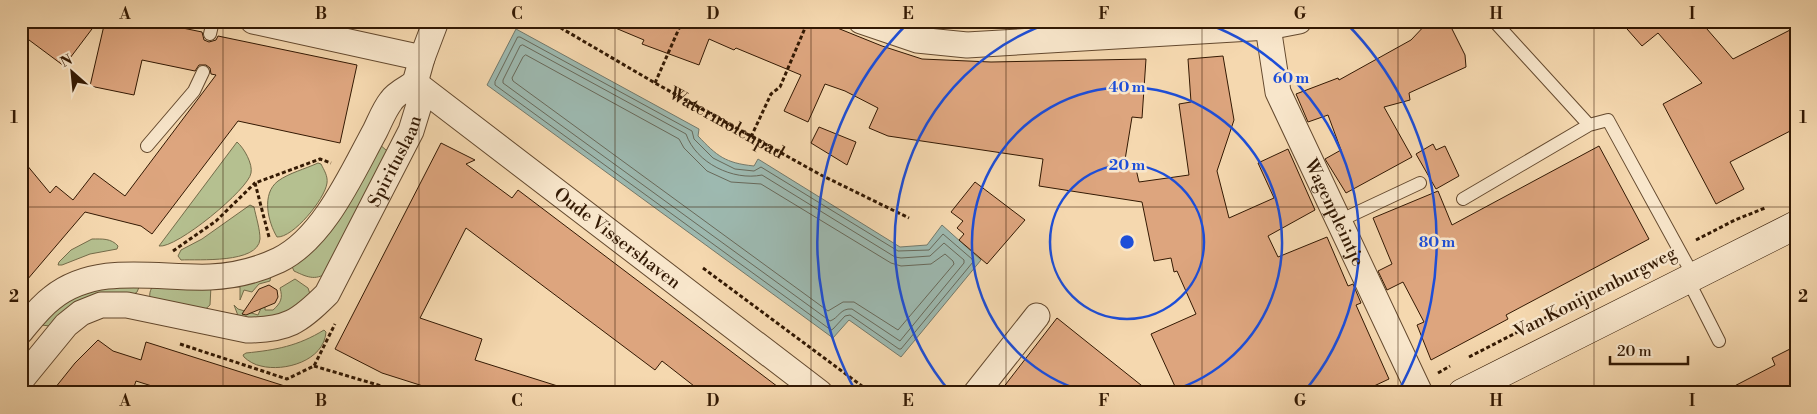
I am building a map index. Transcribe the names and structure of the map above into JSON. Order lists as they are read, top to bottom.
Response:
{
  "streets": {
    "main road": ["Van Konijnenburgweg"],
    "street": ["Spirituslaan", "Wagenpleintje", "Oude Vissershaven"],
    "path": ["Watermolenpad"]
  },
  "crossings": [
    ["Spirituslaan", "Oude Vissershaven"]
  ],
  "scale_bar": "20 m",
  "north": "top left",
  "grid": {
    "columns": [
      "A",
      "B",
      "C",
      "D",
      "E",
      "F",
      "G",
      "H",
      "I"
    ],
    "rows": ["1", "2"]
  },
  "rings": [
    "60 m",
    "40 m",
    "20 m",
    "80 m"
  ]
}
